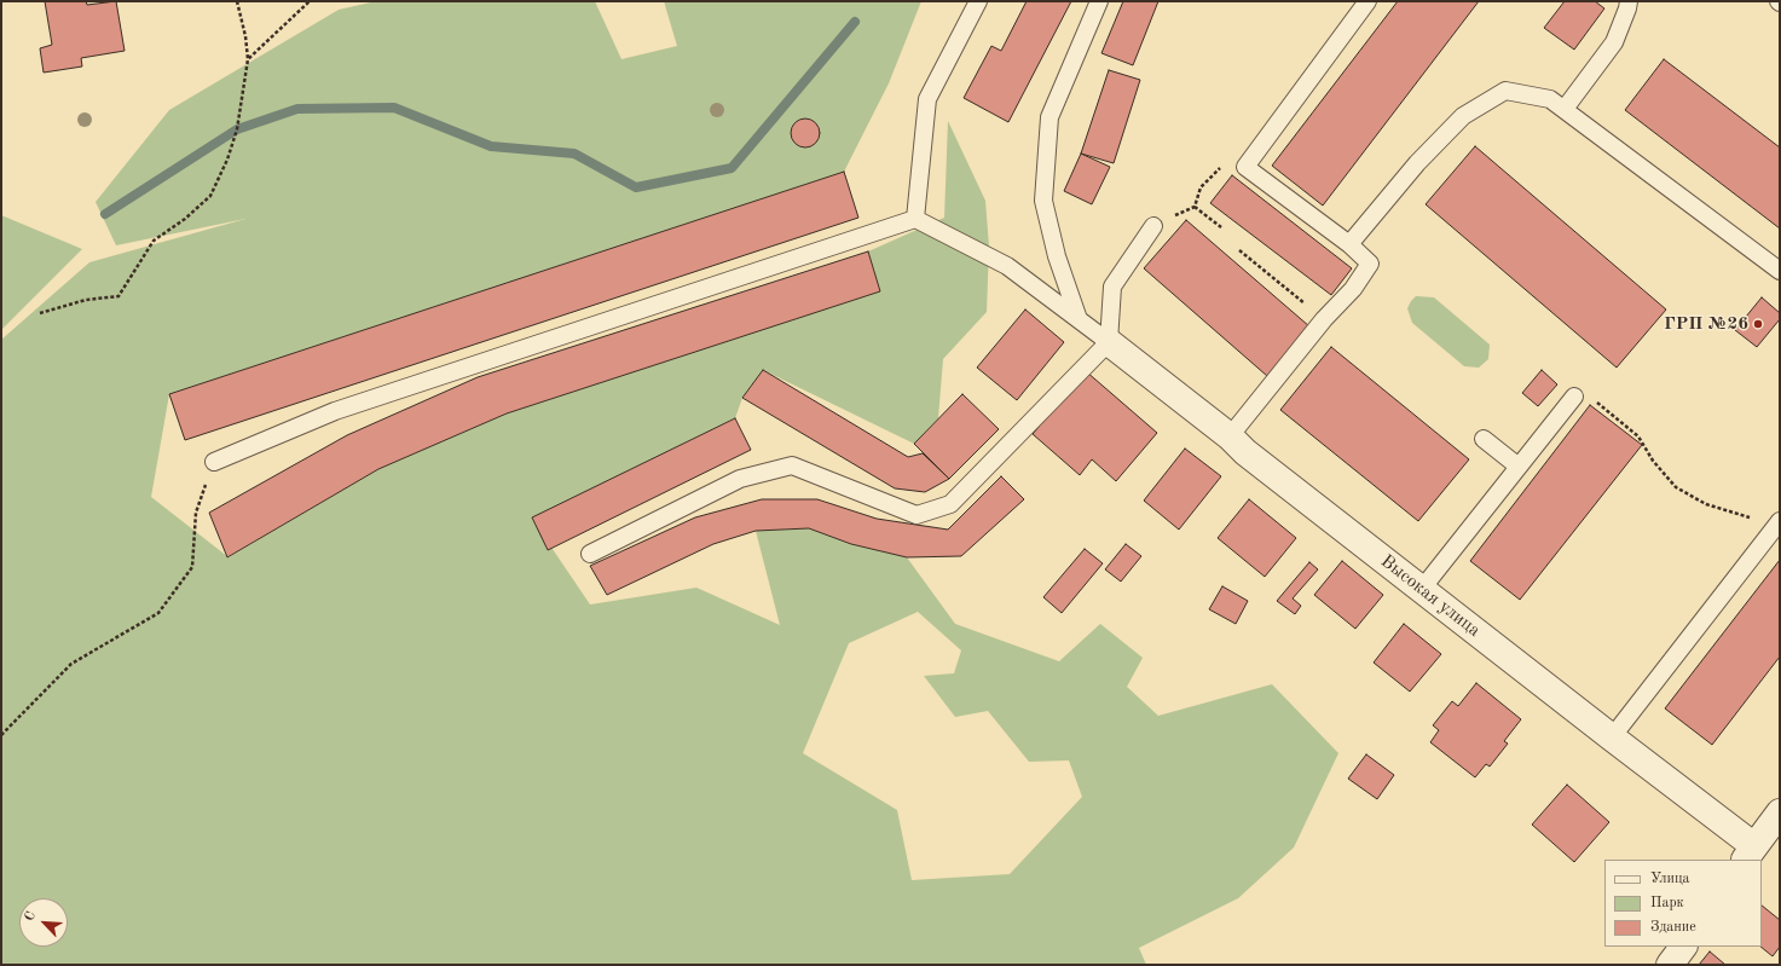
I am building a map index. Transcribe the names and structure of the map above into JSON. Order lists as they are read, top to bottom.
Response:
{
  "streets": {
    "street": ["Высокая улица"]
  },
  "places": ["ГРП №26"],
  "legend": ["Улица", "Парк", "Здание"],
  "north": "top left"
}
